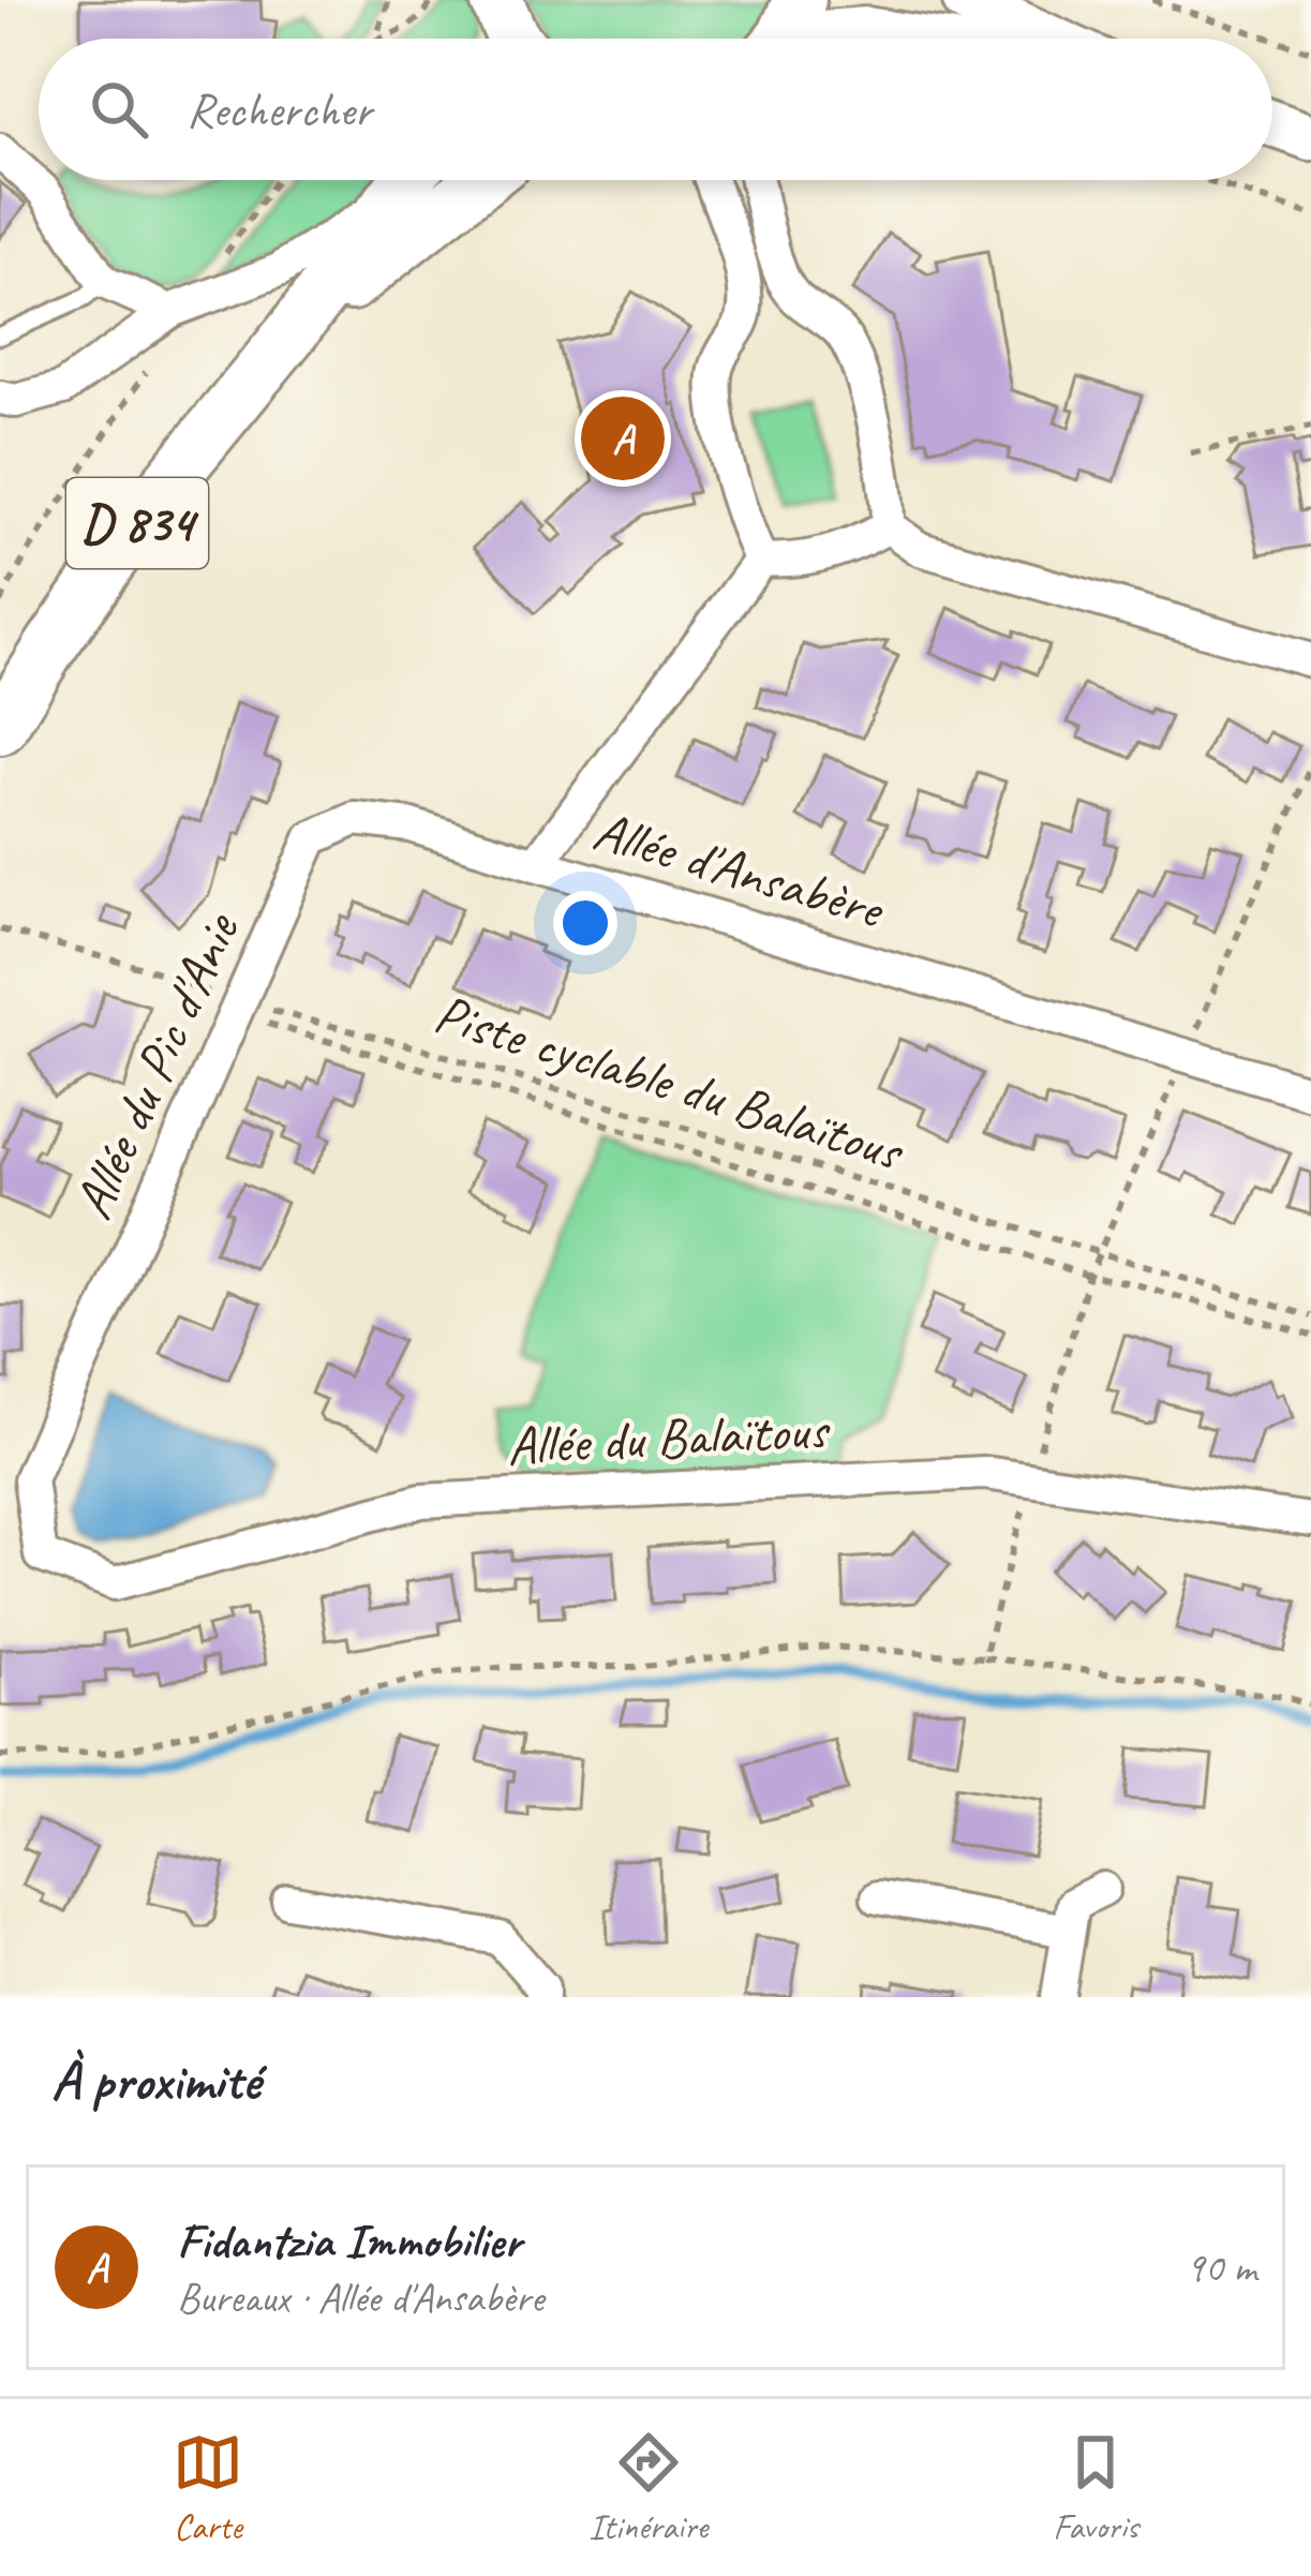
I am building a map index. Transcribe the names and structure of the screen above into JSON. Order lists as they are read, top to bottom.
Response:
{
  "streets": {
    "main road": ["D 834"],
    "street": ["Allée d'Ansabère", "Allée du Pic d'Anie", "Allée du Balaïtous"],
    "path": ["Piste cyclable du Balaïtous"]
  },
  "crossings": [
    ["Allée d'Ansabère", "Allée du Pic d'Anie"],
    ["Allée du Pic d'Anie", "Piste cyclable du Balaïtous"],
    ["Allée du Pic d'Anie", "Allée du Balaïtous"]
  ],
  "page": {
    "search": "Rechercher",
    "pins": "A",
    "heading": "À proximité",
    "list": [
      {
        "mark": "A",
        "name": "Fidantzia Immobilier",
        "note": "Bureaux · Allée d'Ansabère",
        "value": "90 m"
      }
    ],
    "nav": ["Carte", "Itinéraire", "Favoris"]
  }
}
